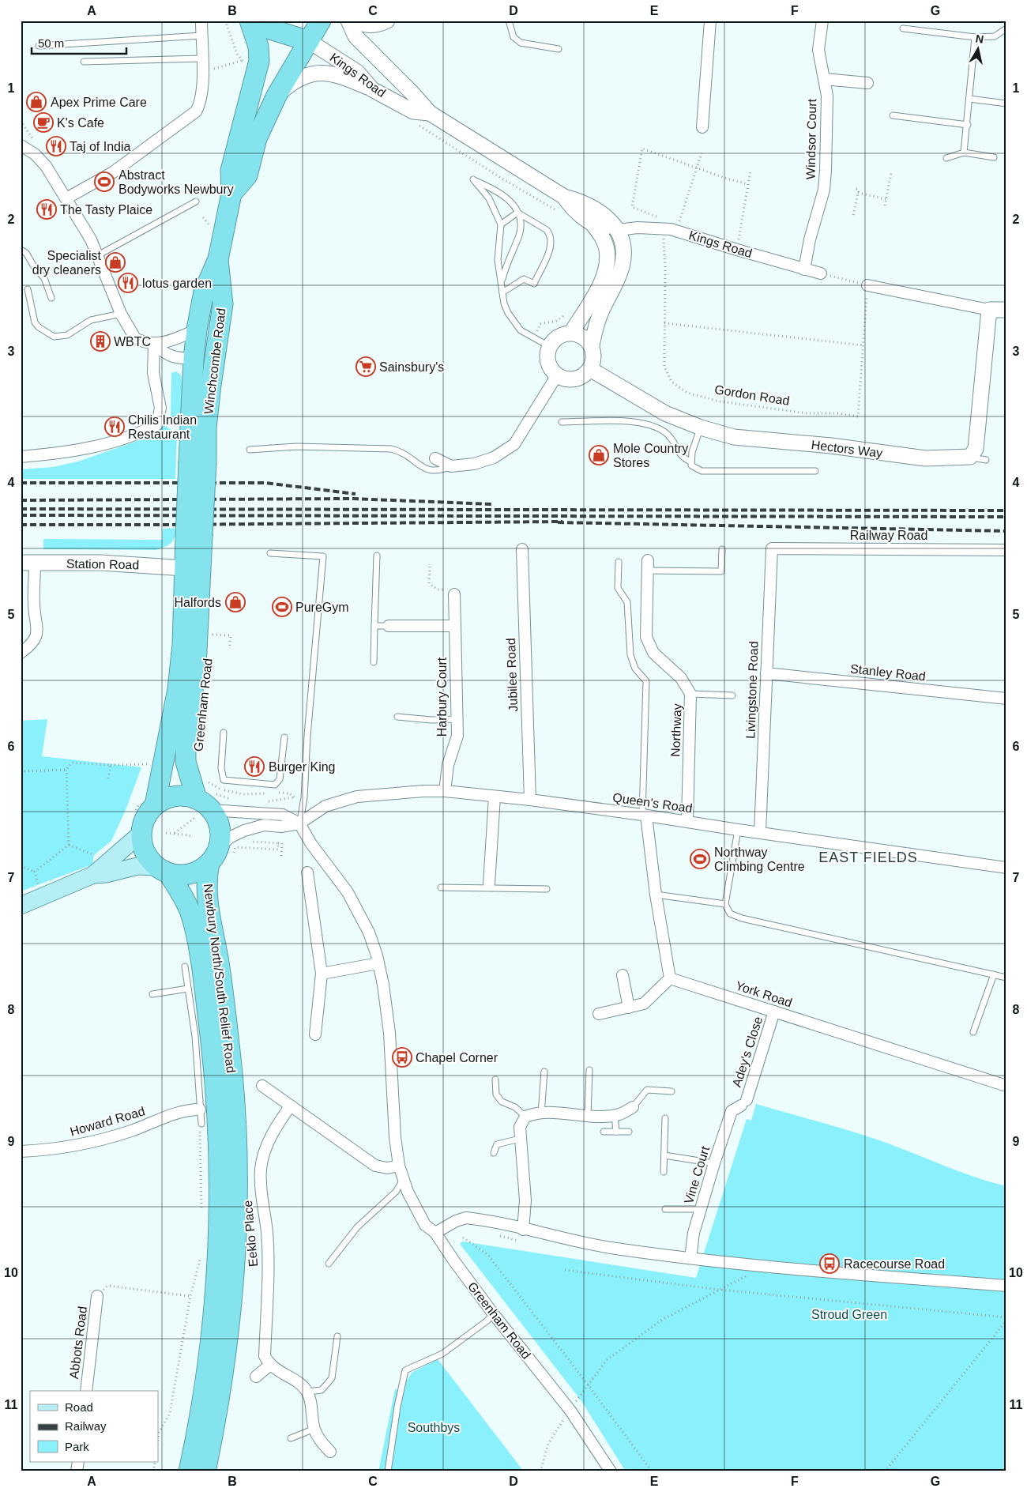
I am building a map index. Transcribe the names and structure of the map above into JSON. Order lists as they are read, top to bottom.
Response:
{
  "streets": {
    "highway": ["Winchcombe Road", "Greenham Road", "Newbury North/South Relief Road"],
    "main road": ["Kings Road", "Hectors Way", "Station Road"],
    "street": [
      "Windsor Court",
      "Railway Road",
      "Stanley Road",
      "Jubilee Road",
      "Livingstone Road",
      "Harbury Court",
      "Northway",
      "Queen's Road",
      "York Road",
      "Adey's Close",
      "Howard Road",
      "Vine Court",
      "Eeklo Place",
      "Abbots Road"
    ],
    "path": ["Gordon Road"]
  },
  "crossings": [
    ["Kings Road", "Windsor Court"],
    ["Kings Road", "Winchcombe Road"],
    ["Kings Road", "Gordon Road"],
    ["Railway Road", "Livingstone Road"],
    ["Station Road", "Greenham Road"],
    ["Stanley Road", "Livingstone Road"],
    ["Jubilee Road", "Queen's Road"],
    ["Livingstone Road", "Queen's Road"],
    ["Harbury Court", "Queen's Road"],
    ["Greenham Road", "Queen's Road"],
    ["Greenham Road", "Newbury North/South Relief Road"],
    ["Northway", "Queen's Road"],
    ["York Road", "Adey's Close"],
    ["Adey's Close", "Vine Court"]
  ],
  "districts": ["EAST FIELDS"],
  "parks": ["Stroud Green", "Southbys"],
  "places": {
    "shop": [
      "Apex Prime Care",
      "Specialist dry cleaners",
      "Mole Country Stores",
      "Halfords"
    ],
    "cafe": ["K's Cafe"],
    "restaurant": [
      "Taj of India",
      "The Tasty Plaice",
      "lotus garden",
      "Chilis Indian Restaurant",
      "Burger King"
    ],
    "sports": ["Abstract Bodyworks Newbury", "PureGym", "Northway Climbing Centre"],
    "building": ["WBTC"],
    "supermarket": ["Sainsbury's"],
    "bus stop": ["Chapel Corner", "Racecourse Road"]
  },
  "legend": ["Road", "Railway", "Park"],
  "scale_bar": "50 m",
  "north": "top",
  "grid": {
    "columns": [
      "A",
      "B",
      "C",
      "D",
      "E",
      "F",
      "G"
    ],
    "rows": [
      "1",
      "2",
      "3",
      "4",
      "5",
      "6",
      "7",
      "8",
      "9",
      "10",
      "11"
    ]
  }
}
